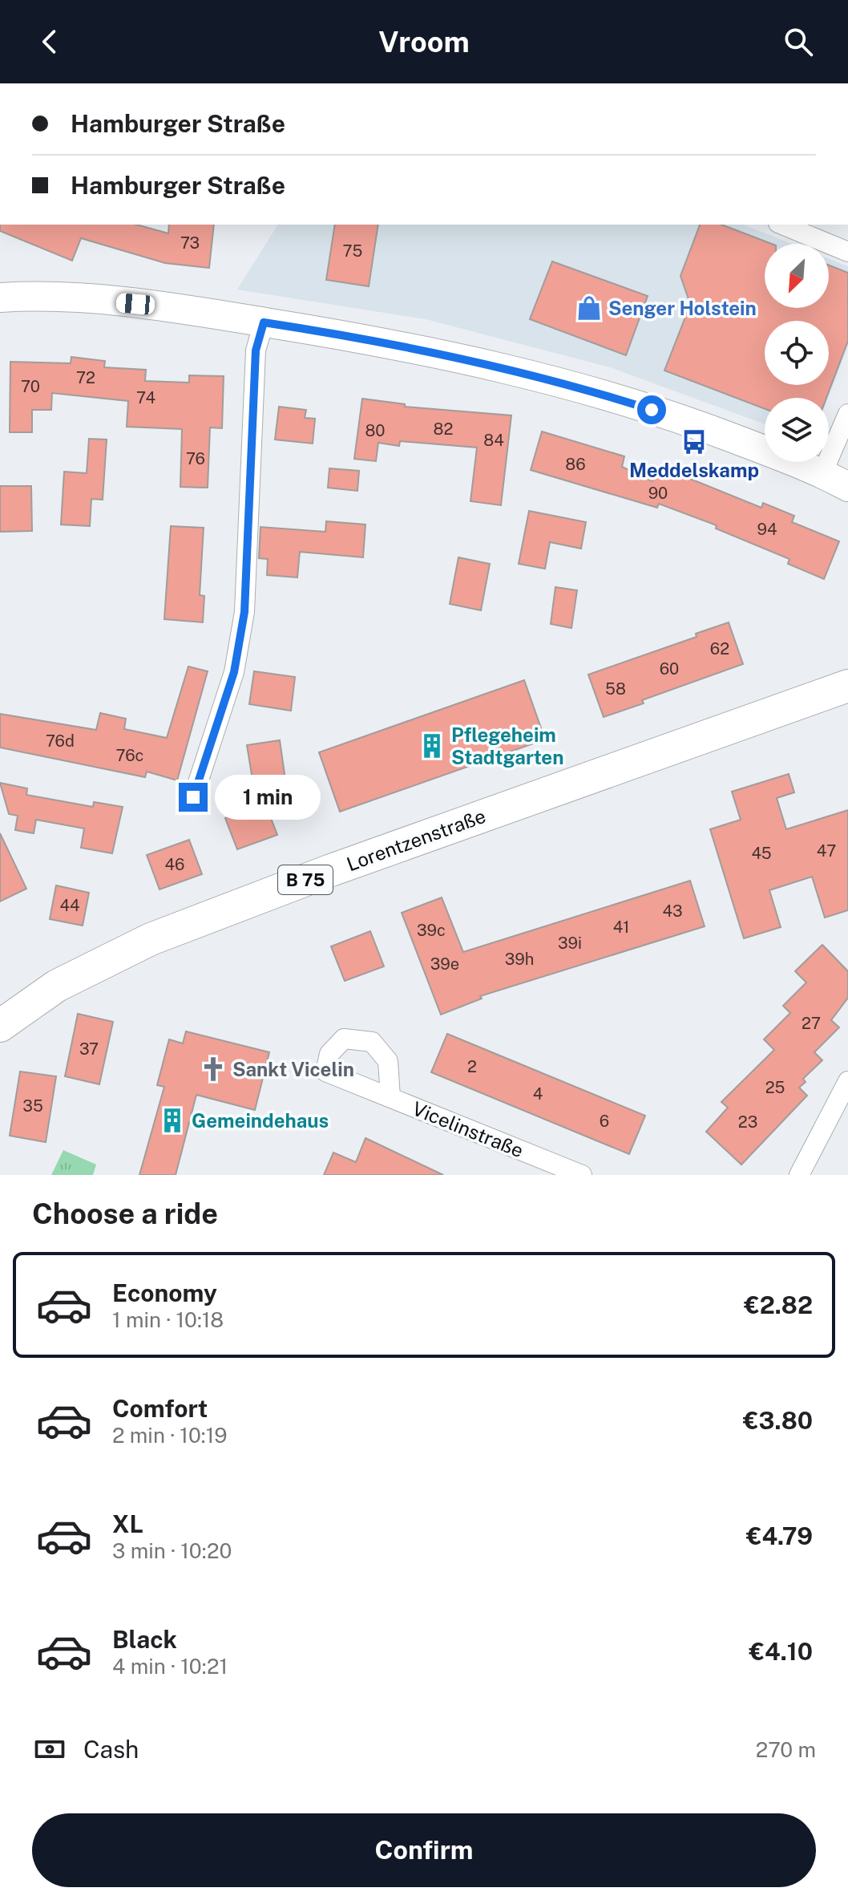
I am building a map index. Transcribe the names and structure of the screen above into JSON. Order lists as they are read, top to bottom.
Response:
{
  "streets": {
    "main road": ["Lorentzenstraße", "B 75"],
    "street": ["Vicelinstraße"]
  },
  "places": {
    "shop": ["Senger Holstein"],
    "bus stop": ["Meddelskamp"],
    "building": ["Pflegeheim Stadtgarten", "Gemeindehaus"],
    "church": ["Sankt Vicelin"]
  },
  "house_numbers": [
    "73",
    "75",
    "72",
    "70",
    "74",
    "82",
    "80",
    "84",
    "76",
    "86",
    "90",
    "94",
    "62",
    "60",
    "58",
    "76d",
    "76c",
    "47",
    "45",
    "46",
    "44",
    "43",
    "41",
    "39c",
    "39i",
    "39h",
    "39e",
    "27",
    "37",
    "2",
    "25",
    "4",
    "35",
    "6",
    "23"
  ],
  "north": "bottom left",
  "page": {
    "header": "Vroom",
    "banner": ["Hamburger Straße", "Hamburger Straße"],
    "bubble": "1 min",
    "heading": "Choose a ride",
    "list": [
      {
        "name": "Economy",
        "note": "1 min · 10:18",
        "value": "€2.82"
      },
      {
        "name": "Comfort",
        "note": "2 min · 10:19",
        "value": "€3.80"
      },
      {
        "name": "XL",
        "note": "3 min · 10:20",
        "value": "€4.79"
      },
      {
        "name": "Black",
        "note": "4 min · 10:21",
        "value": "€4.10"
      }
    ],
    "pay": ["Cash", "270 m"],
    "buttons": "Confirm"
  }
}
